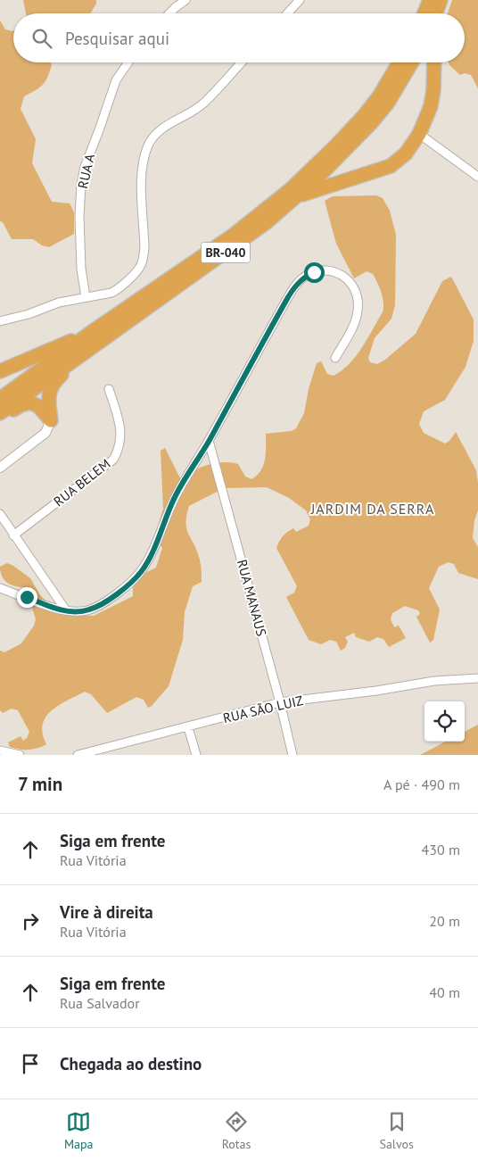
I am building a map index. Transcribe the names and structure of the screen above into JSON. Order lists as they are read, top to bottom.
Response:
{
  "streets": {
    "highway": ["BR-040"],
    "street": [
      "RUA A",
      "RUA BELEM",
      "RUA MANAUS",
      "RUA SÃO LUIZ"
    ]
  },
  "crossings": [
    ["RUA MANAUS", "RUA SÃO LUIZ"]
  ],
  "districts": ["JARDIM DA SERRA"],
  "page": {
    "search": "Pesquisar aqui",
    "heading": ["7 min", "A pé · 490 m"],
    "list": [
      ["Siga em frente", "Rua Vitória", "430 m"],
      ["Vire à direita", "Rua Vitória", "20 m"],
      ["Siga em frente", "Rua Salvador", "40 m"],
      "Chegada ao destino"
    ],
    "nav": ["Mapa", "Rotas", "Salvos"]
  }
}
